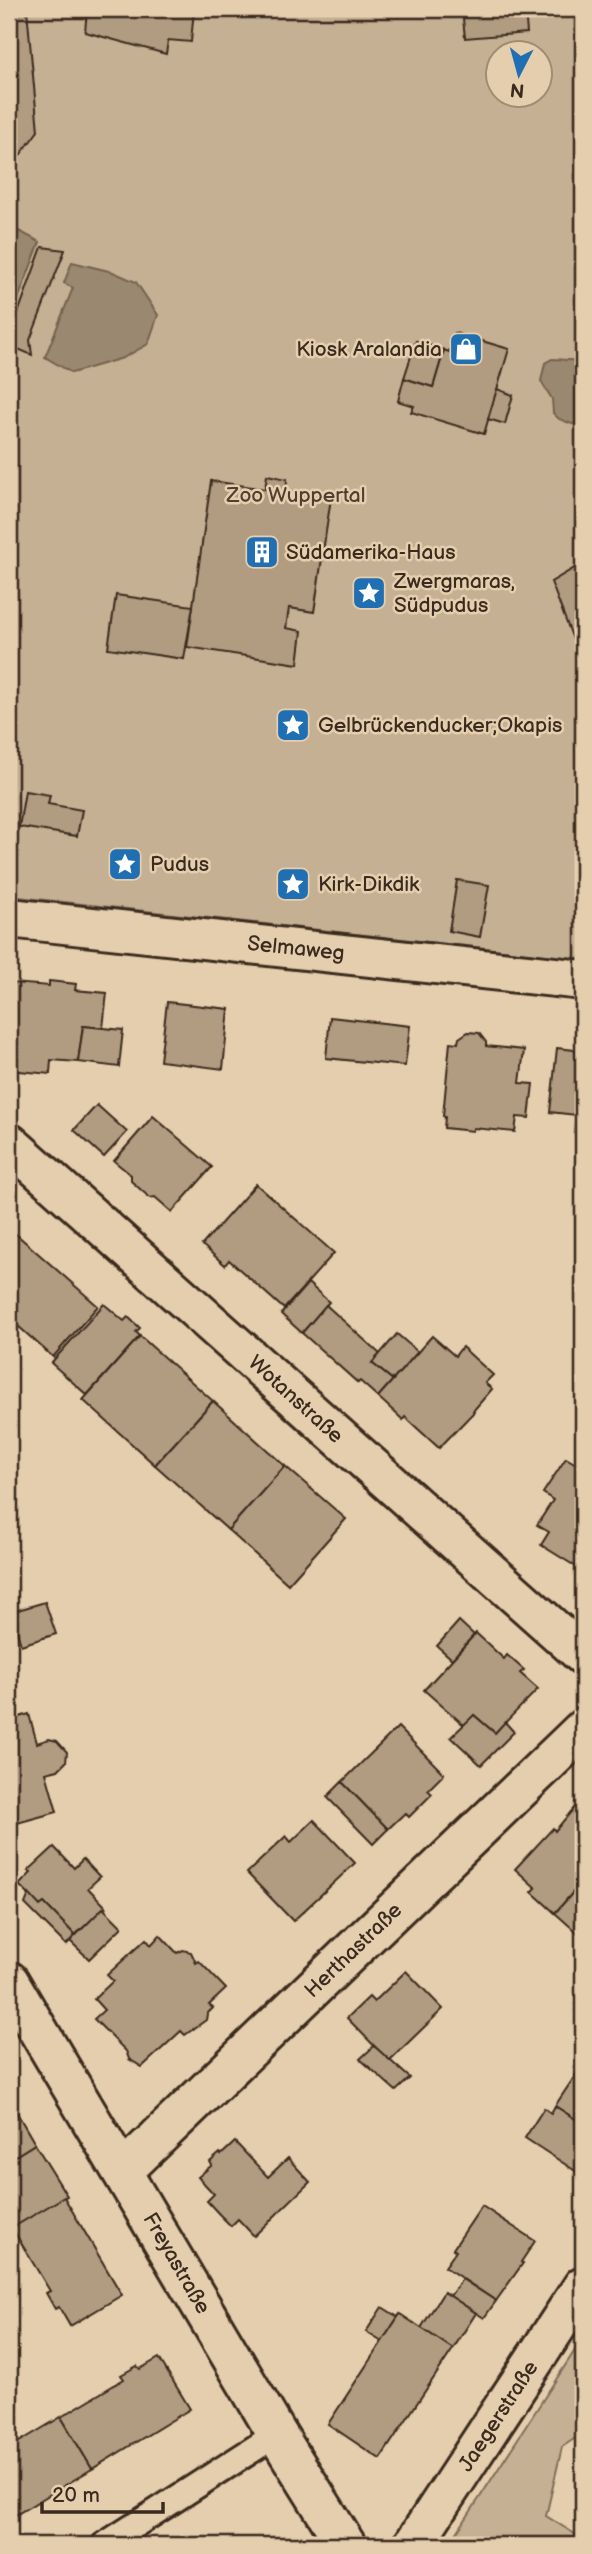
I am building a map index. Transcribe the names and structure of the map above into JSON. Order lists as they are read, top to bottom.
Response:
{
  "streets": {
    "street": [
      "Selmaweg",
      "Wotanstraße",
      "Herthastraße",
      "Freyastraße",
      "Jaegerstraße"
    ]
  },
  "crossings": [
    ["Herthastraße", "Freyastraße"]
  ],
  "parks": ["Zoo Wuppertal"],
  "places": {
    "shop": ["Kiosk Aralandia"],
    "building": ["Südamerika-Haus"],
    "place": [
      "Zwergmaras, Südpudus",
      "Gelbrückenducker;Okapis",
      "Pudus",
      "Kirk-Dikdik"
    ]
  },
  "scale_bar": "20 m",
  "north": "bottom"
}
